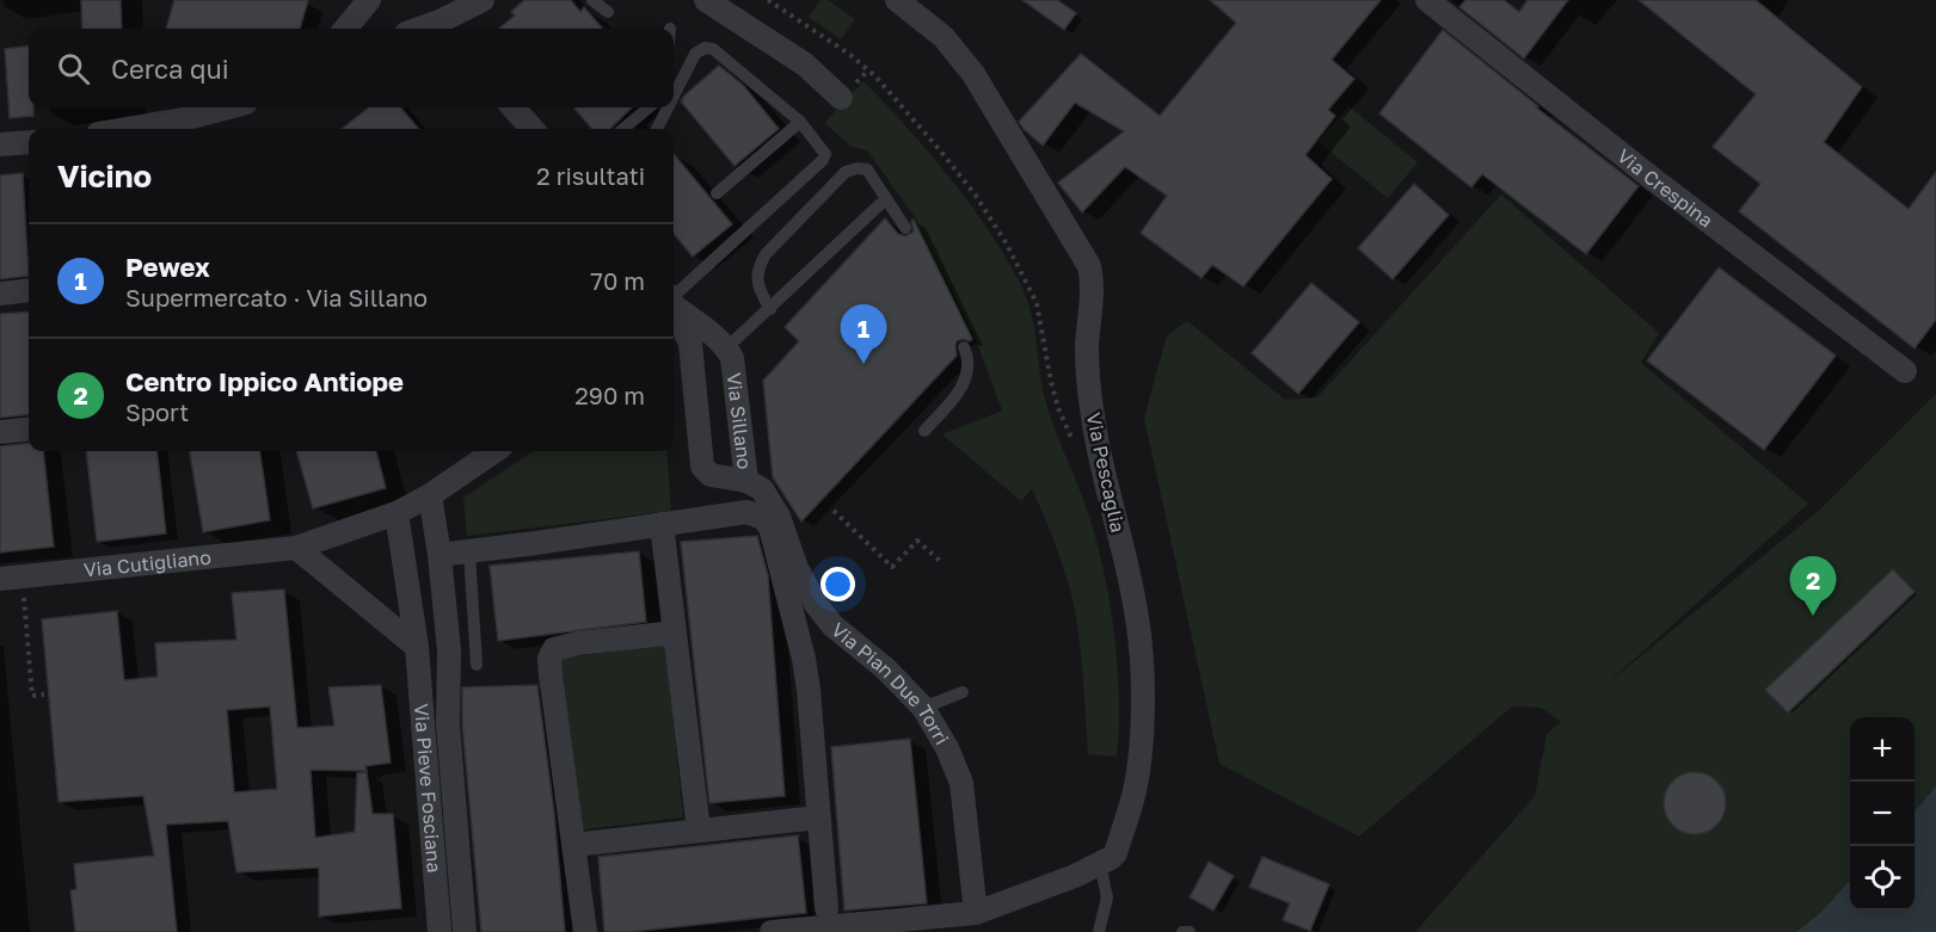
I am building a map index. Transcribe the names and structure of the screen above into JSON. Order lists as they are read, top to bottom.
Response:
{
  "streets": {
    "street": [
      "Via Crespina",
      "Via Sillano",
      "Via Pescaglia",
      "Via Cutigliano",
      "Via Pian Due Torri",
      "Via Pieve Fosciana"
    ]
  },
  "crossings": [
    ["Via Sillano", "Via Pian Due Torri"],
    ["Via Cutigliano", "Via Pieve Fosciana"]
  ],
  "page": {
    "search": "Cerca qui",
    "heading": ["Vicino", "2 risultati"],
    "list": [
      {
        "mark": "1",
        "name": "Pewex",
        "note": "Supermercato · Via Sillano",
        "value": "70 m"
      },
      {
        "mark": "2",
        "name": "Centro Ippico Antiope",
        "note": "Sport",
        "value": "290 m"
      }
    ],
    "pins": ["1", "2"],
    "map_buttons": ["+", "−"]
  }
}
